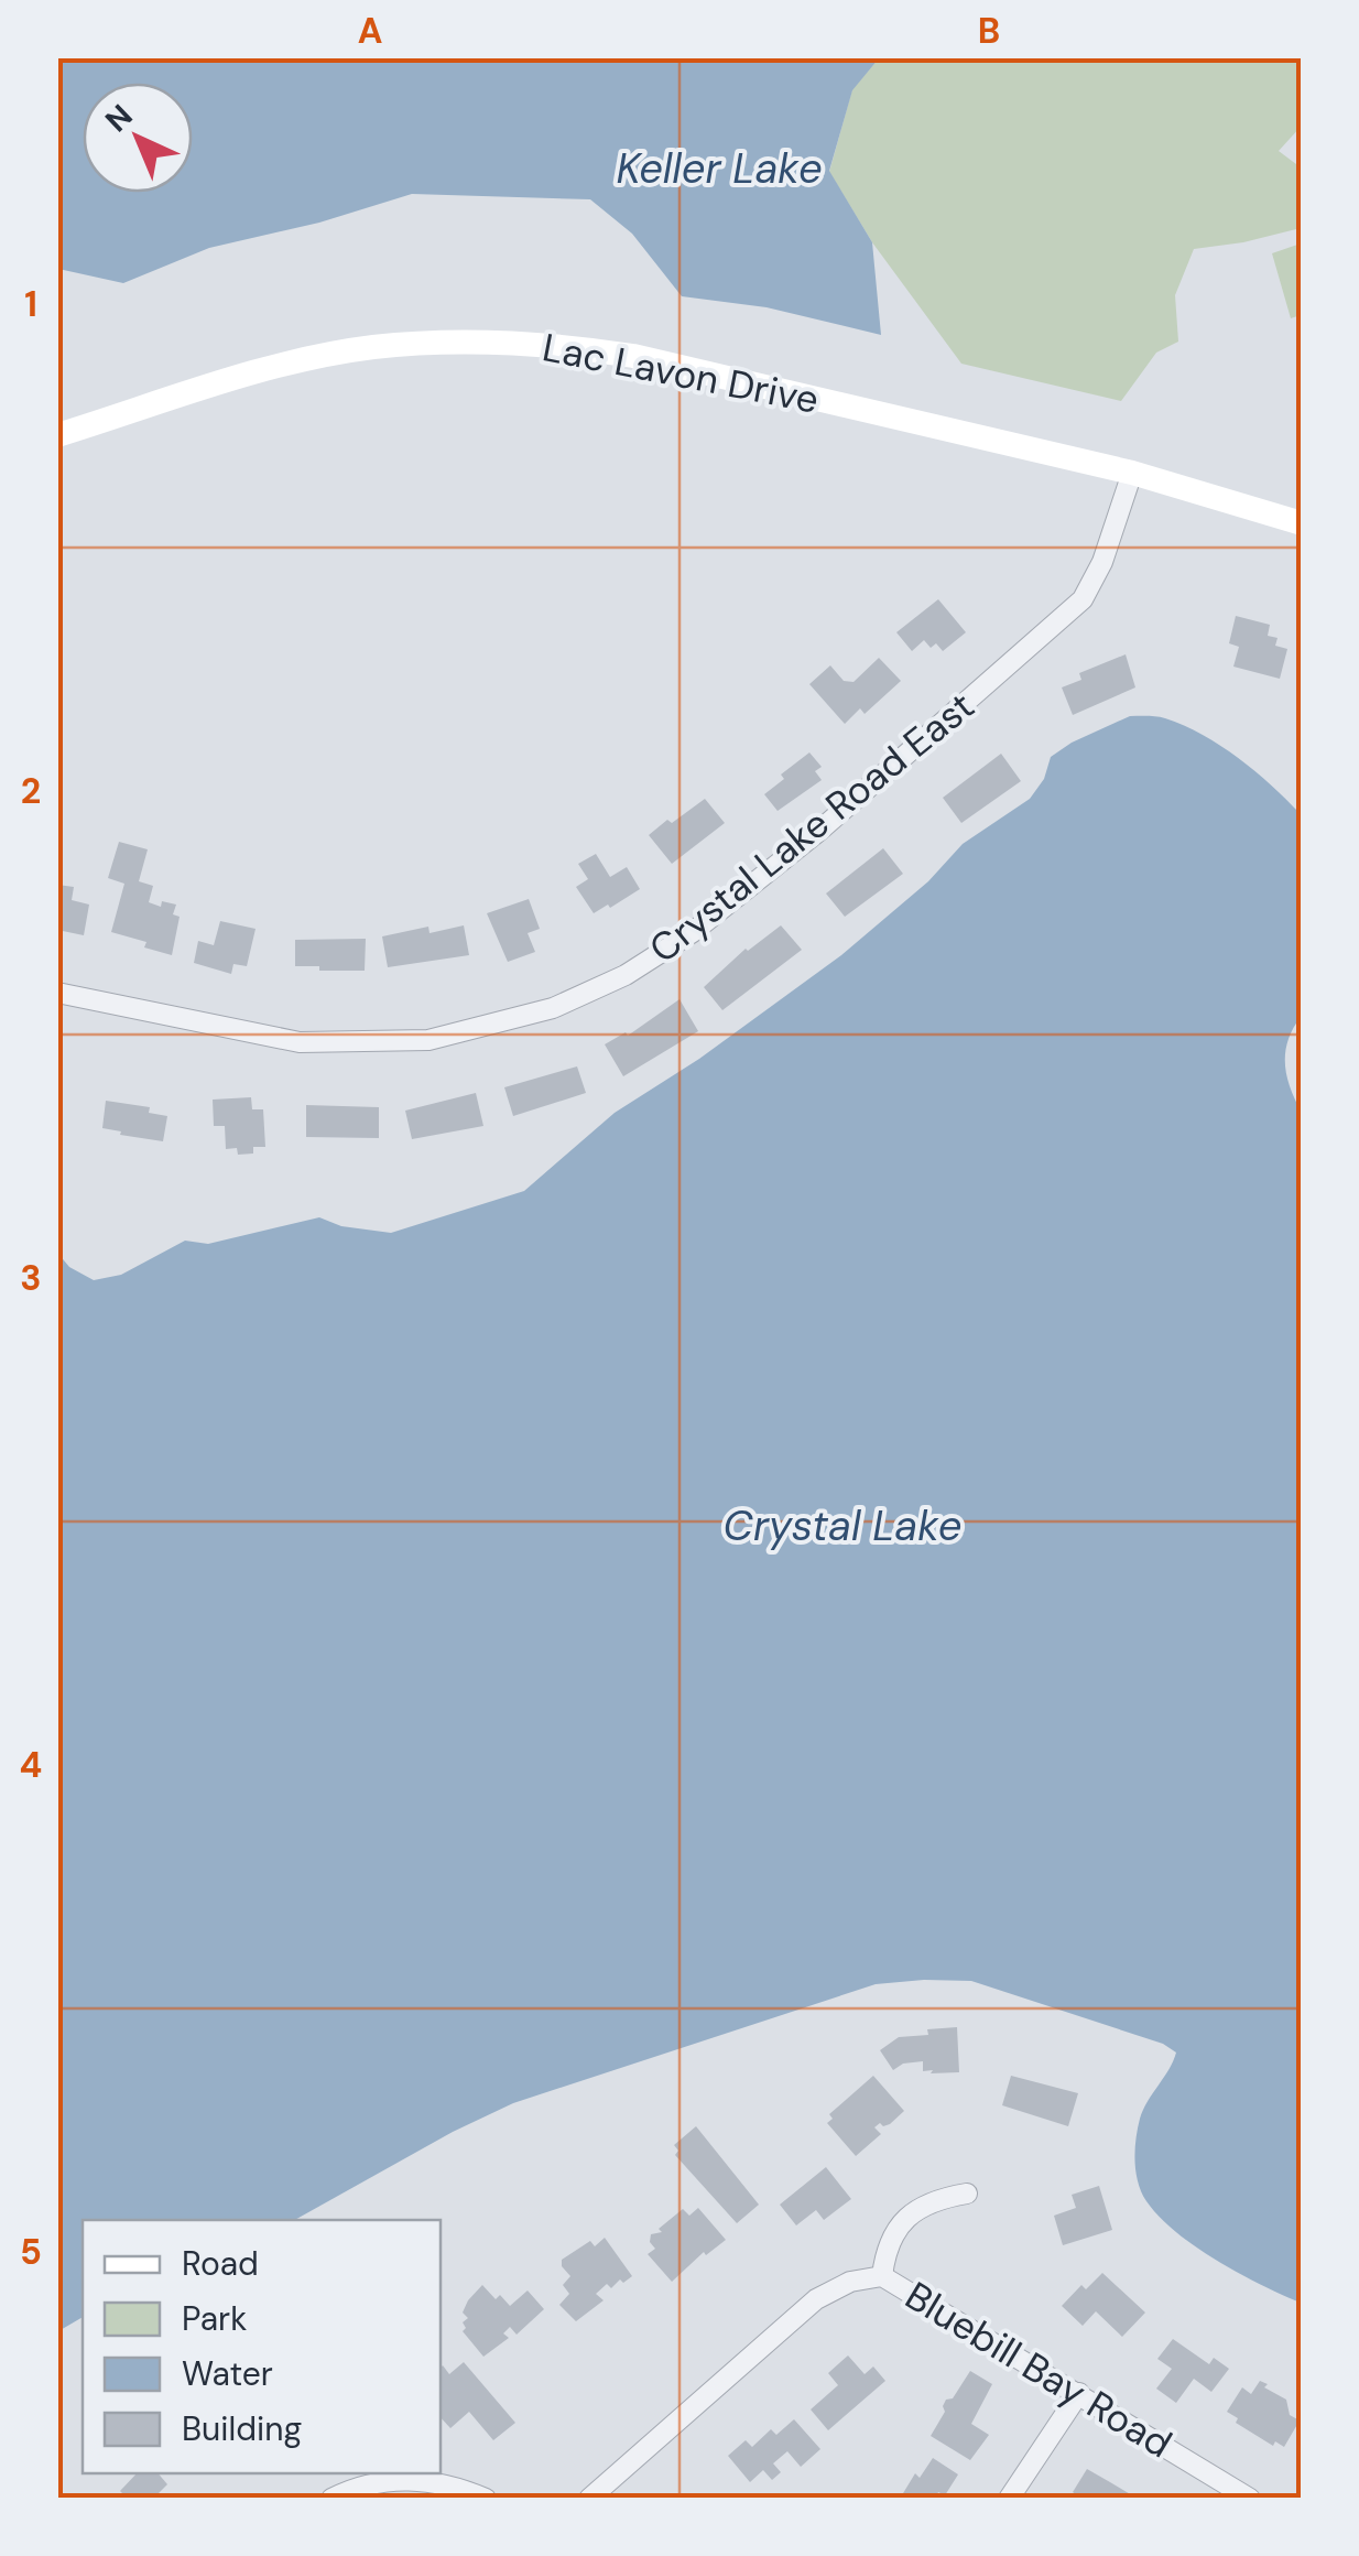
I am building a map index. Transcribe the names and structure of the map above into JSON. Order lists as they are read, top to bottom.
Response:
{
  "streets": {
    "street": ["Lac Lavon Drive", "Crystal Lake Road East", "Bluebill Bay Road"]
  },
  "crossings": [
    ["Lac Lavon Drive", "Crystal Lake Road East"]
  ],
  "water": ["Keller Lake", "Crystal Lake"],
  "legend": [
    "Road",
    "Park",
    "Water",
    "Building"
  ],
  "north": "top left",
  "grid": {
    "columns": ["A", "B"],
    "rows": [
      "1",
      "2",
      "3",
      "4",
      "5"
    ]
  }
}
